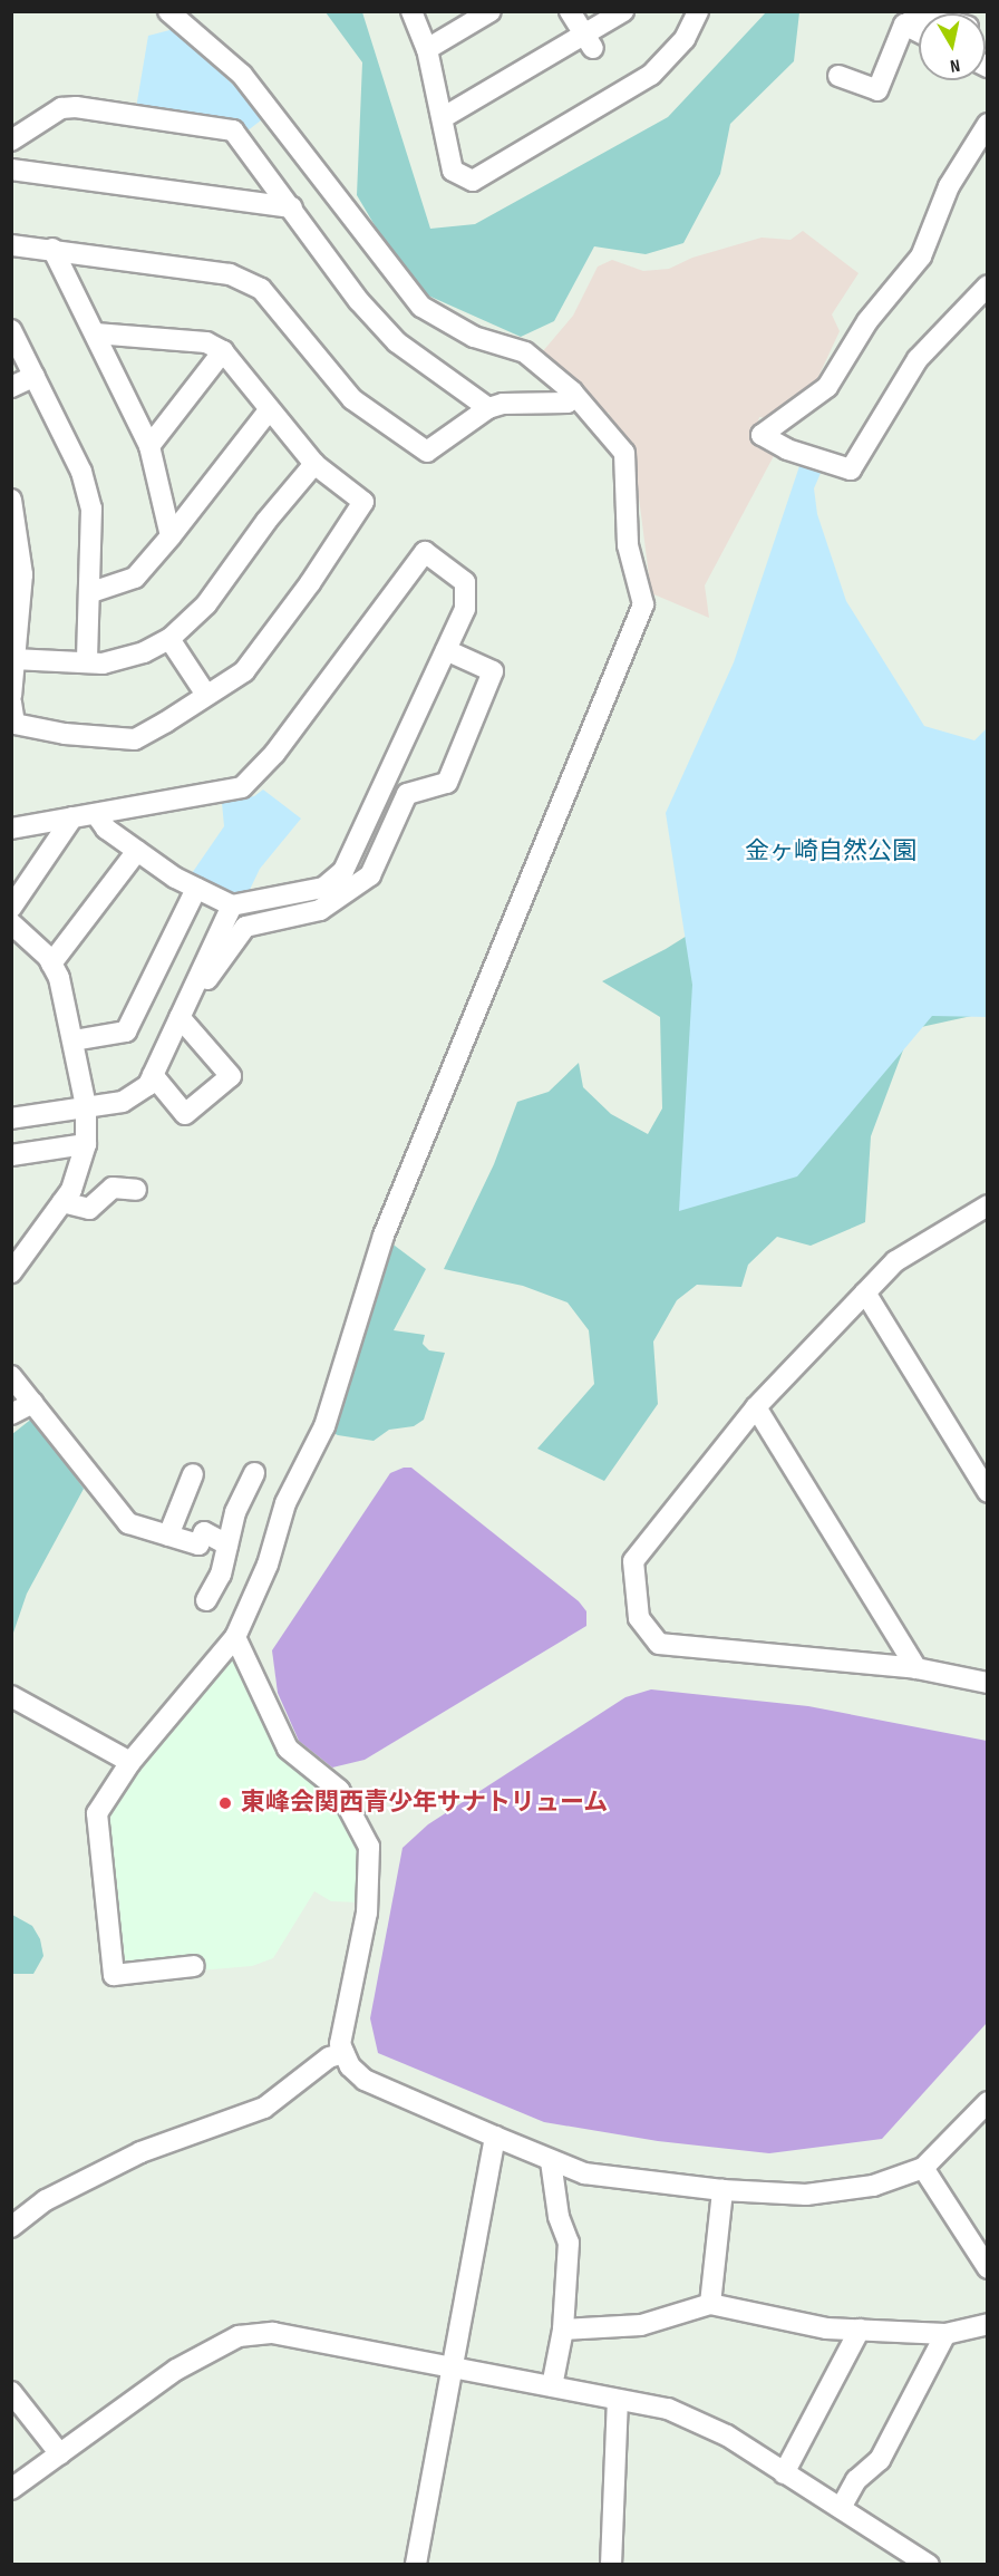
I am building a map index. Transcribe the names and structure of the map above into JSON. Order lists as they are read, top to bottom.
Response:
{
  "parks": ["金ヶ崎自然公園"],
  "places": ["東峰会関西青少年サナトリューム"],
  "north": "bottom"
}
